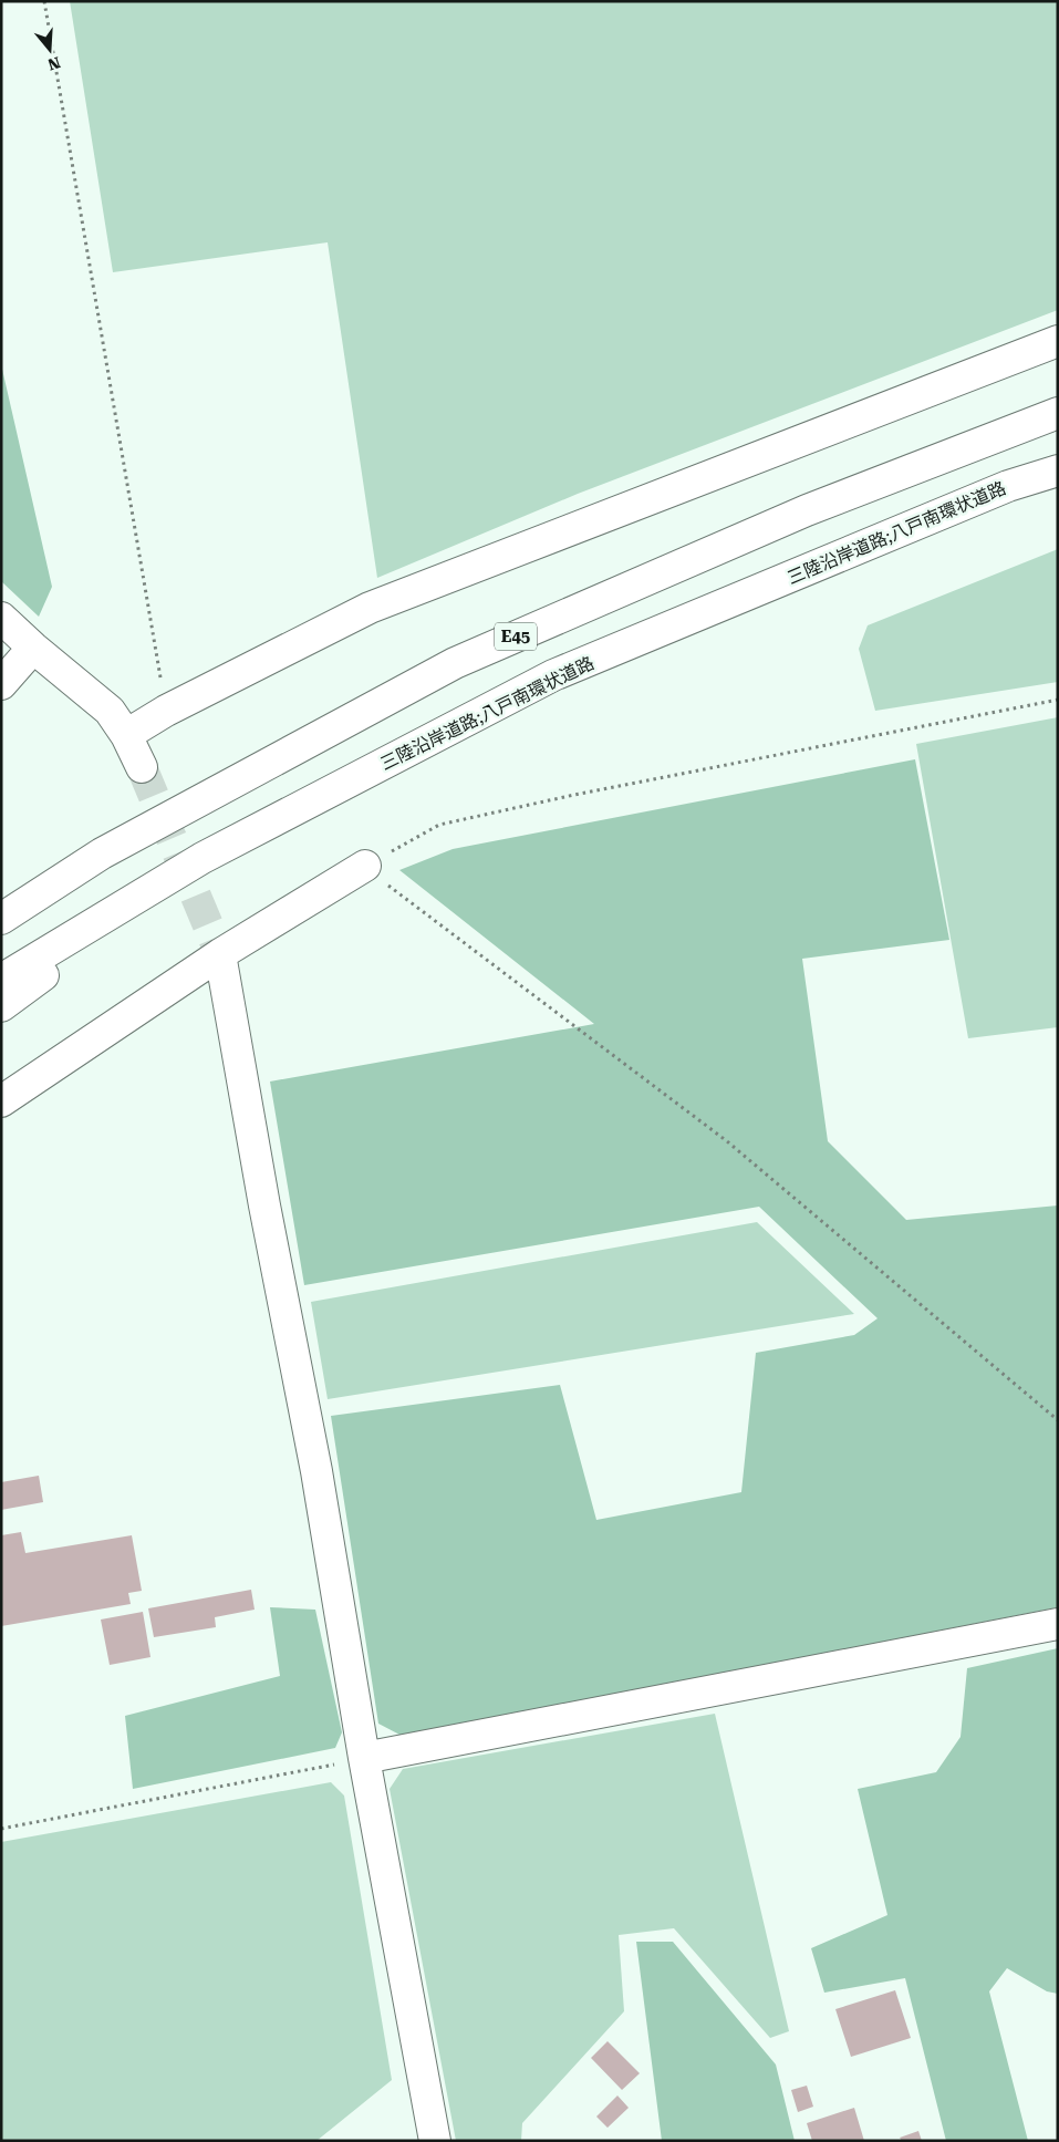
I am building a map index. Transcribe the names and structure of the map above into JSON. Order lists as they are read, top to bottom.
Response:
{
  "streets": {
    "main road": ["三陸沿岸道路;八戸南環状道路", "E45"]
  },
  "north": "bottom"
}
